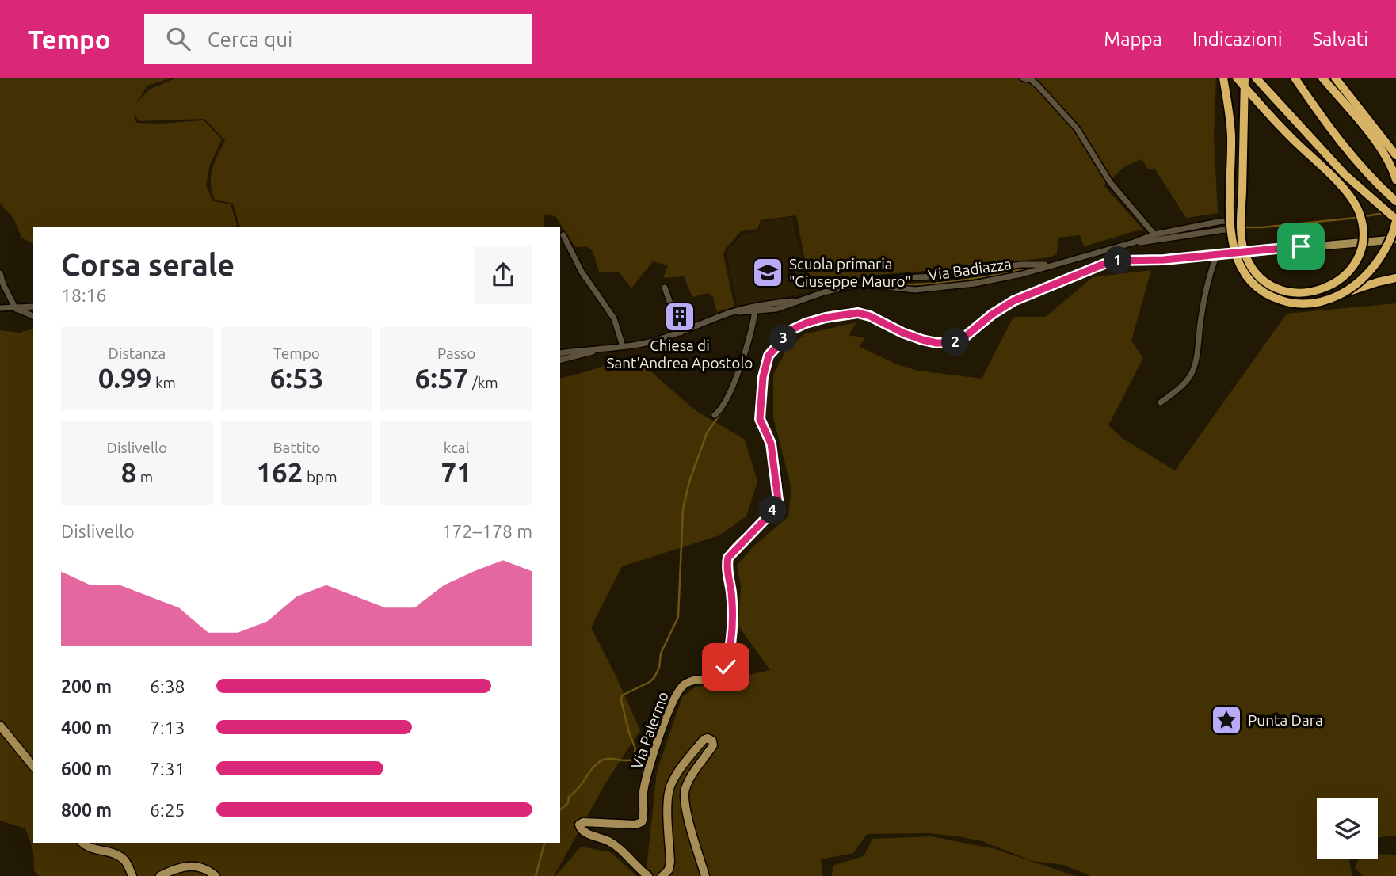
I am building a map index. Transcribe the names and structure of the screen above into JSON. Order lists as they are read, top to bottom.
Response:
{
  "streets": {
    "main road": ["Via Palermo"],
    "street": ["Via Badiazza"]
  },
  "places": {
    "school or university": ["Scuola primaria \"Giuseppe Mauro\""],
    "building": ["Chiesa di Sant'Andrea Apostolo"],
    "place": ["Punta Dara"]
  },
  "page": {
    "header": "Tempo",
    "search": "Cerca qui",
    "nav": ["Mappa", "Indicazioni", "Salvati"],
    "heading": ["Corsa serale", "18:16"],
    "pins": [
      "1",
      "3",
      "2",
      "4"
    ],
    "stats": [
      ["Distanza", "0.99 km"],
      ["Tempo", "6:53"],
      ["Passo", "6:57 /km"],
      ["Dislivello", "8 m"],
      ["Battito", "162 bpm"],
      ["kcal", "71"]
    ],
    "chart": ["Dislivello", "172–178 m"],
    "list": [
      {
        "name": "200 m",
        "note": "6:38"
      },
      {
        "name": "400 m",
        "note": "7:13"
      },
      {
        "name": "600 m",
        "note": "7:31"
      },
      {
        "name": "800 m",
        "note": "6:25"
      }
    ]
  }
}
